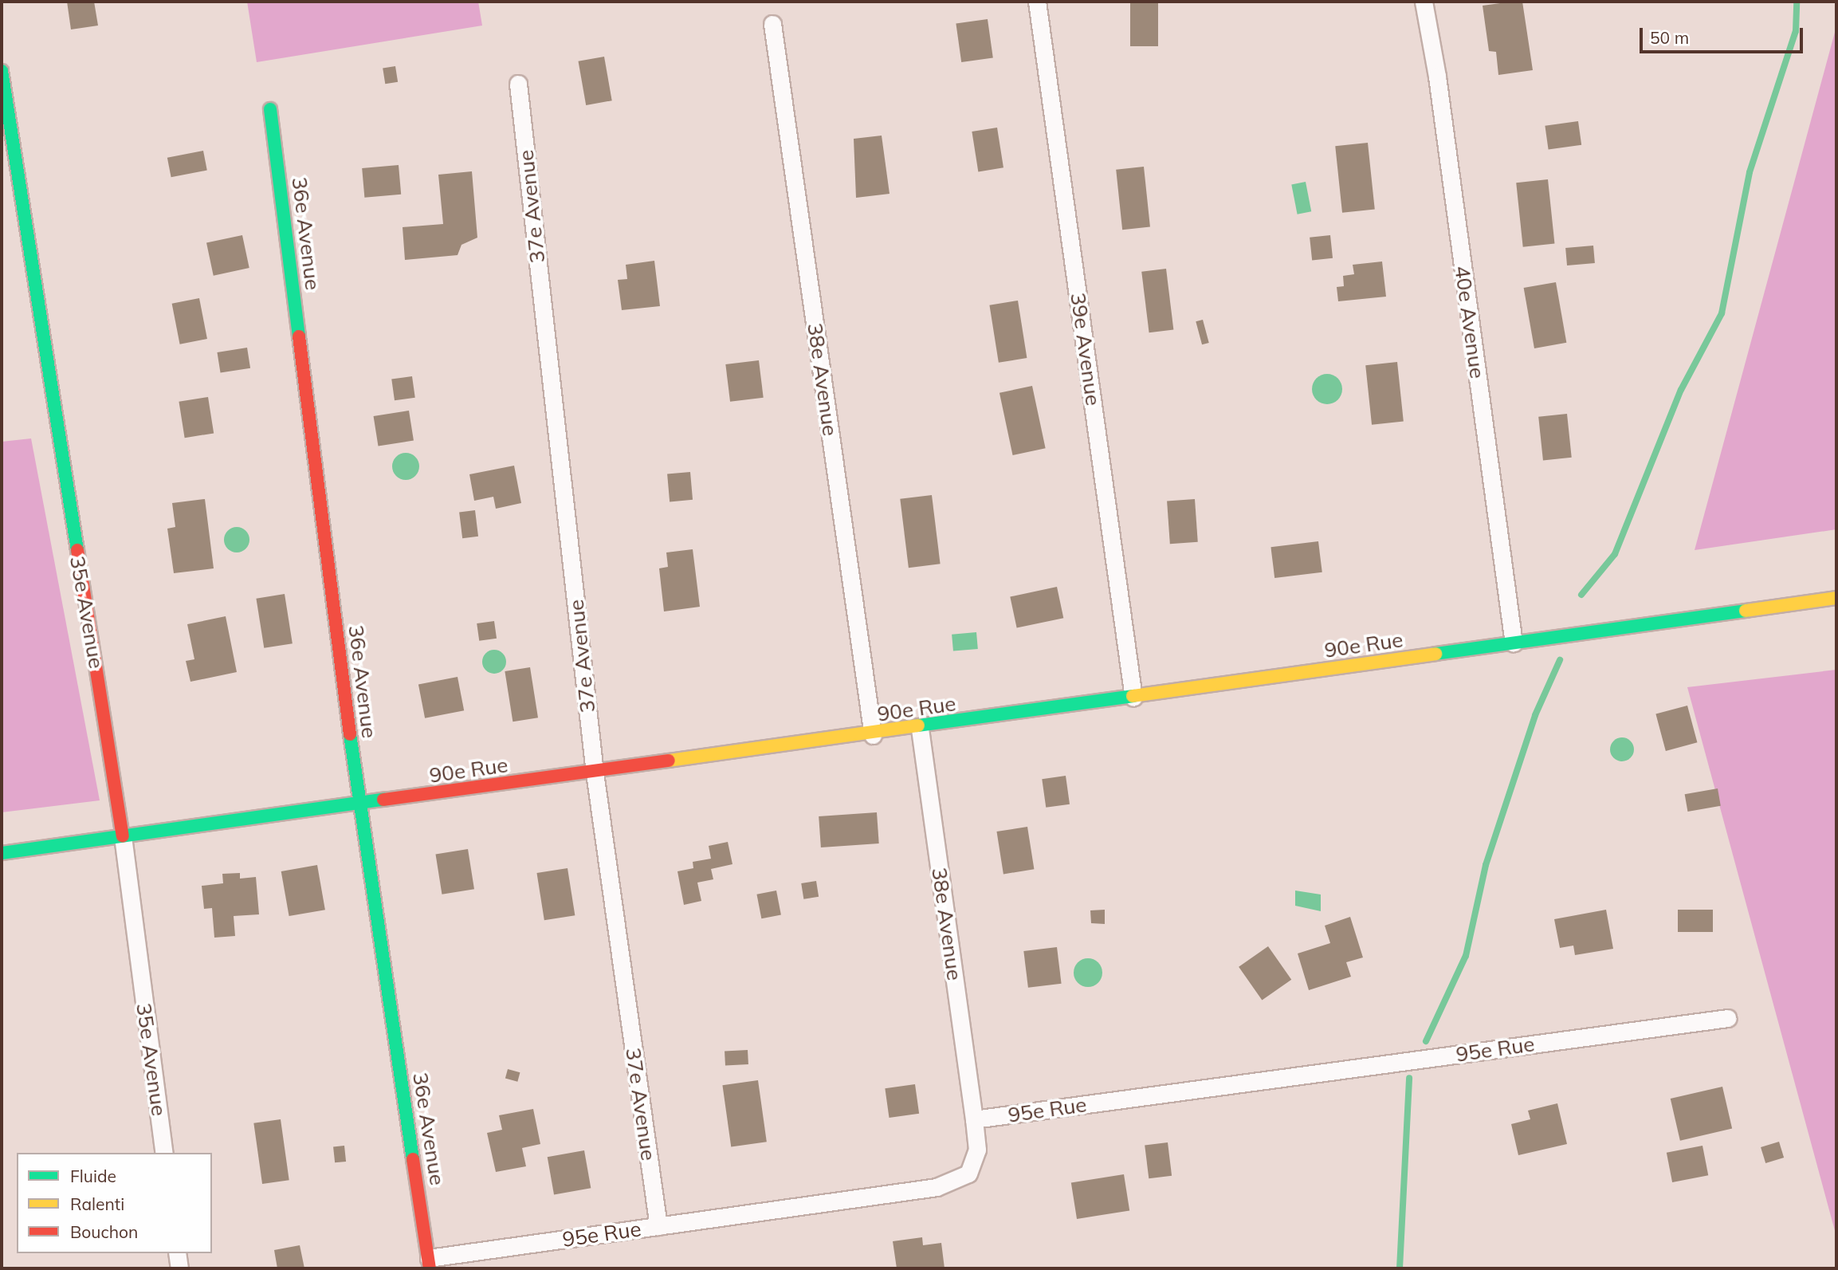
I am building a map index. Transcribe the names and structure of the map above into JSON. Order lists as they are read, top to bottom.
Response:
{
  "streets": {
    "street": [
      "37e Avenue",
      "36e Avenue",
      "40e Avenue",
      "39e Avenue",
      "38e Avenue",
      "35e Avenue",
      "90e Rue",
      "95e Rue"
    ]
  },
  "crossings": [
    ["37e Avenue", "90e Rue"],
    ["37e Avenue", "95e Rue"],
    ["36e Avenue", "90e Rue"],
    ["36e Avenue", "95e Rue"],
    ["40e Avenue", "90e Rue"],
    ["39e Avenue", "90e Rue"],
    ["38e Avenue", "90e Rue"],
    ["38e Avenue", "95e Rue"],
    ["35e Avenue", "90e Rue"]
  ],
  "legend": ["Fluide", "Ralenti", "Bouchon"],
  "scale_bar": "50 m"
}
